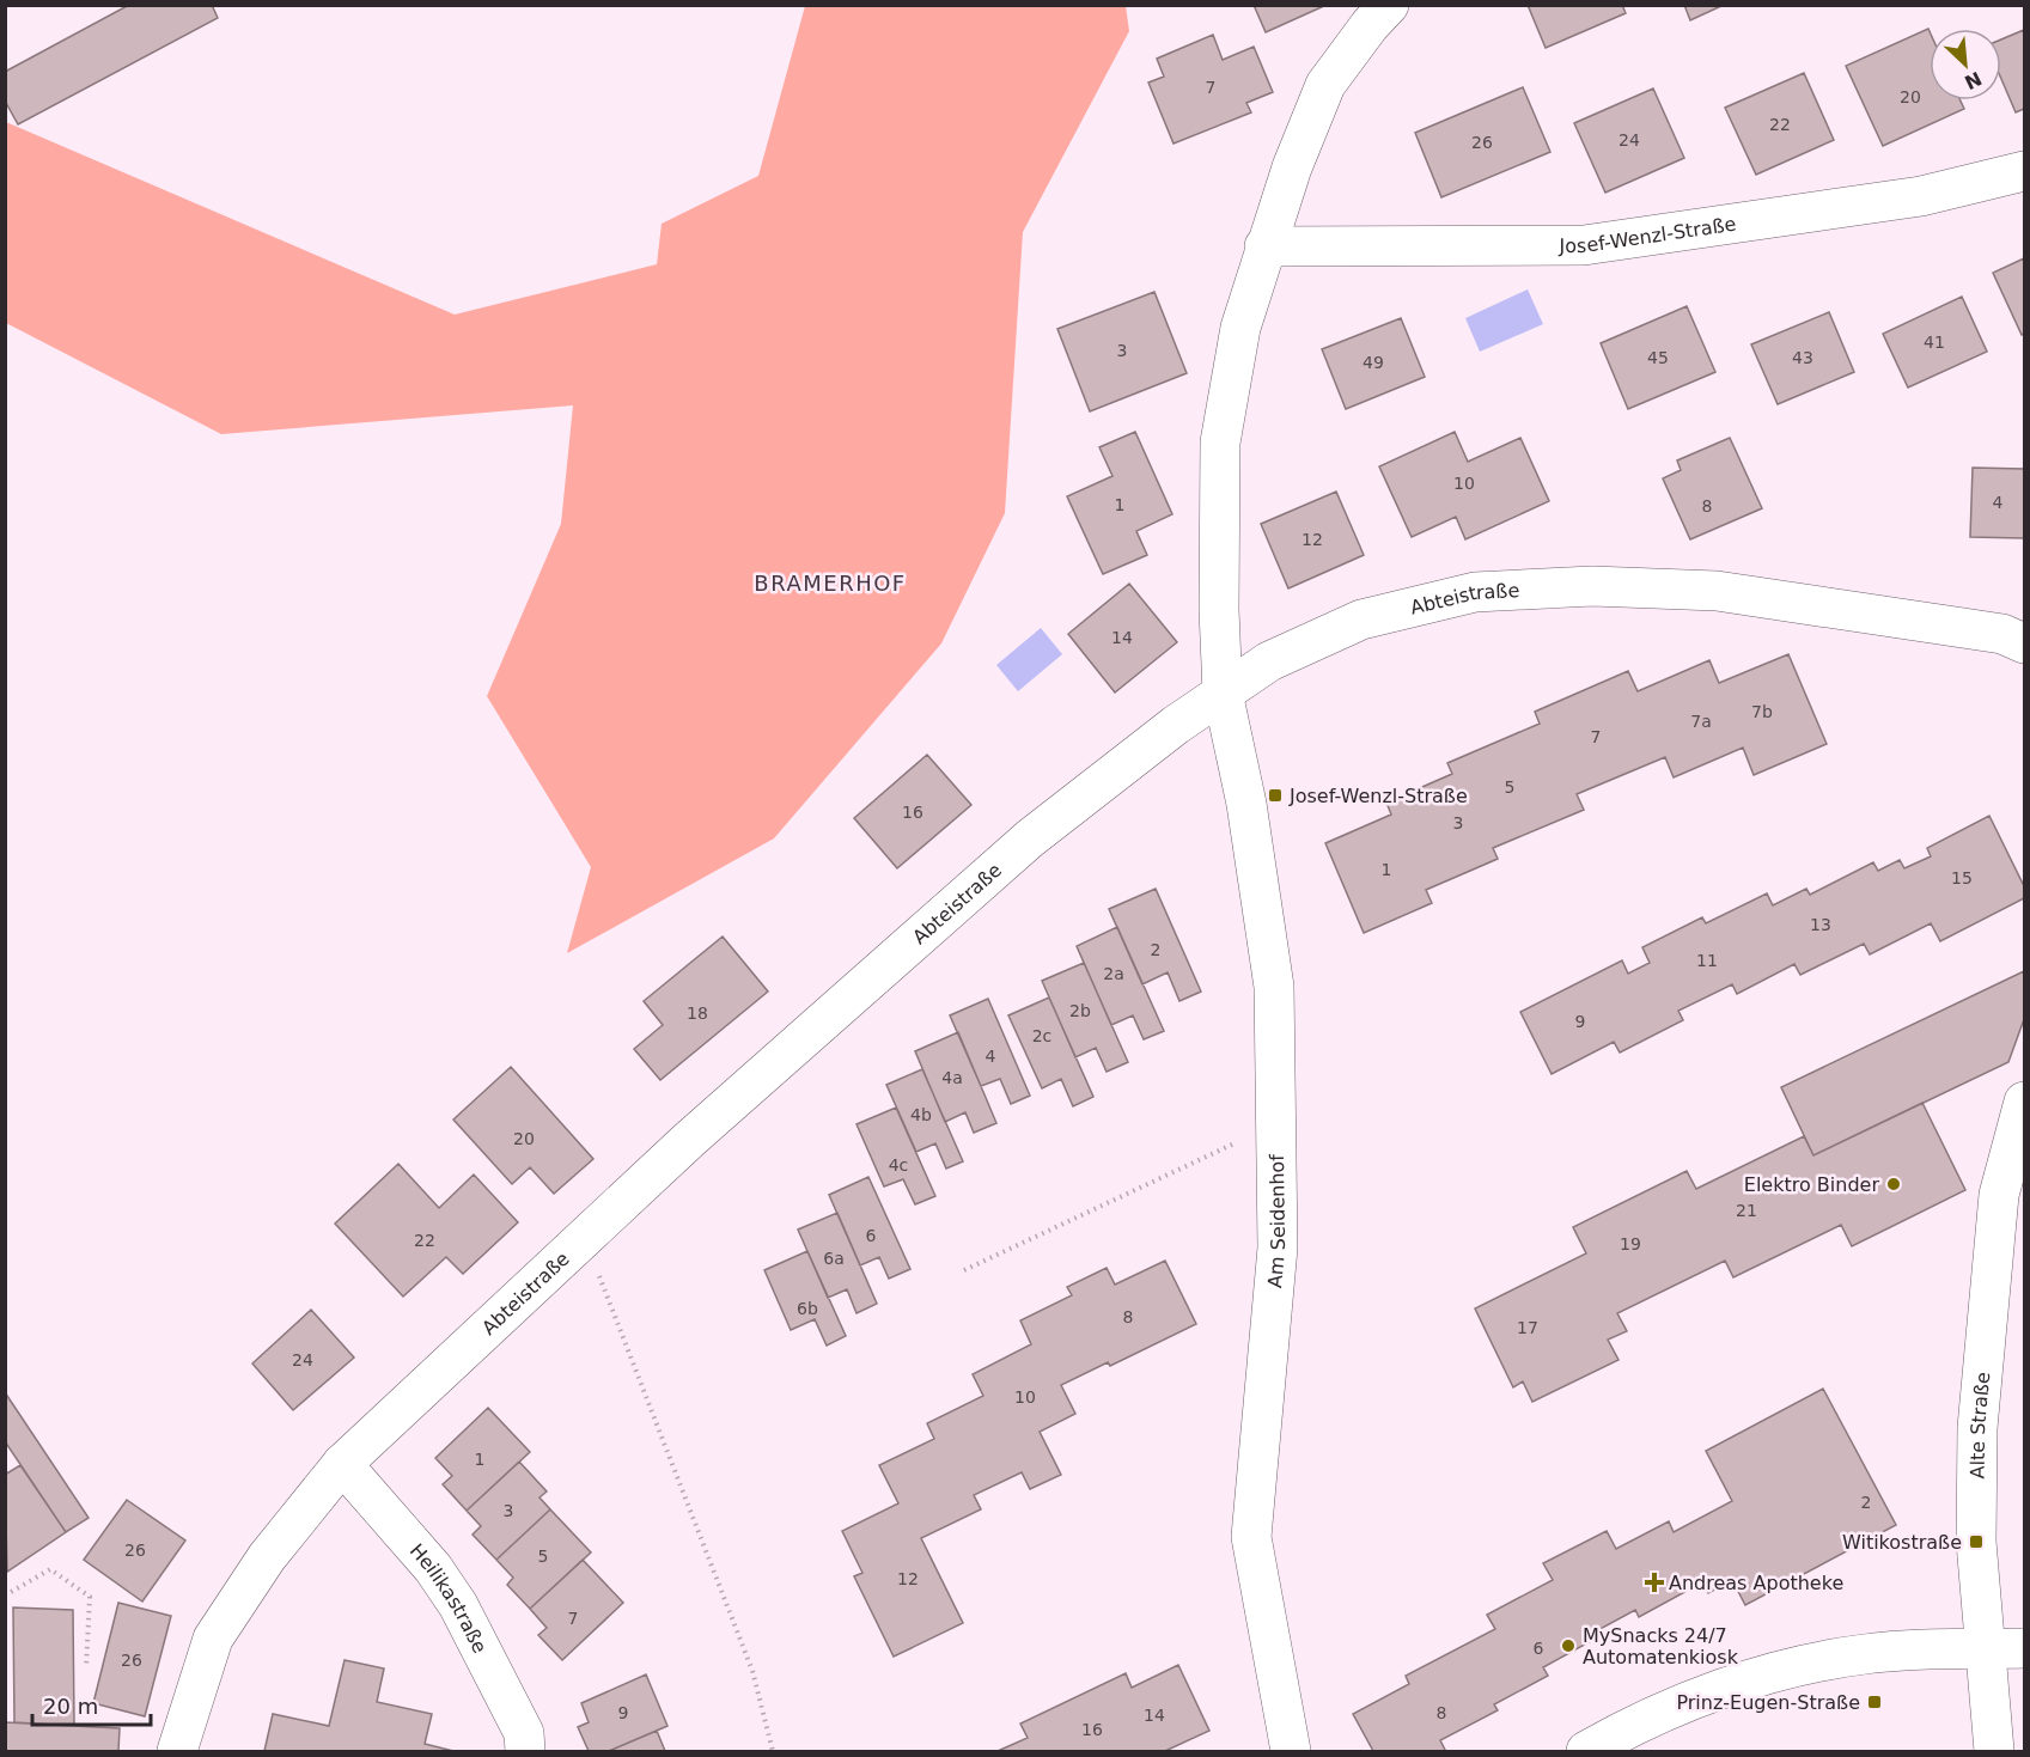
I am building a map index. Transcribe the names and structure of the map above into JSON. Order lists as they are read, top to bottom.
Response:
{
  "streets": {
    "street": [
      "Josef-Wenzl-Straße",
      "Abteistraße",
      "Am Seidenhof",
      "Alte Straße",
      "Heilikastraße"
    ]
  },
  "crossings": [
    ["Abteistraße", "Am Seidenhof"],
    ["Abteistraße", "Heilikastraße"]
  ],
  "districts": ["BRAMERHOF"],
  "places": {
    "transit": ["Josef-Wenzl-Straße", "Witikostraße", "Prinz-Eugen-Straße"],
    "other": ["Elektro Binder", "MySnacks 24/7 Automatenkiosk"],
    "health": ["Andreas Apotheke"]
  },
  "house_numbers": [
    "7",
    "20",
    "22",
    "24",
    "26",
    "41",
    "3",
    "45",
    "43",
    "49",
    "10",
    "4",
    "1",
    "8",
    "12",
    "14",
    "7b",
    "7a",
    "7",
    "5",
    "16",
    "3",
    "1",
    "15",
    "13",
    "2",
    "11",
    "2a",
    "2b",
    "18",
    "9",
    "2c",
    "4",
    "4a",
    "4b",
    "20",
    "4c",
    "21",
    "6",
    "22",
    "19",
    "6a",
    "6b",
    "8",
    "17",
    "24",
    "10",
    "1",
    "2",
    "3",
    "26",
    "5",
    "12",
    "7",
    "6",
    "26",
    "9",
    "8",
    "14",
    "16"
  ],
  "scale_bar": "20 m",
  "north": "bottom right"
}
